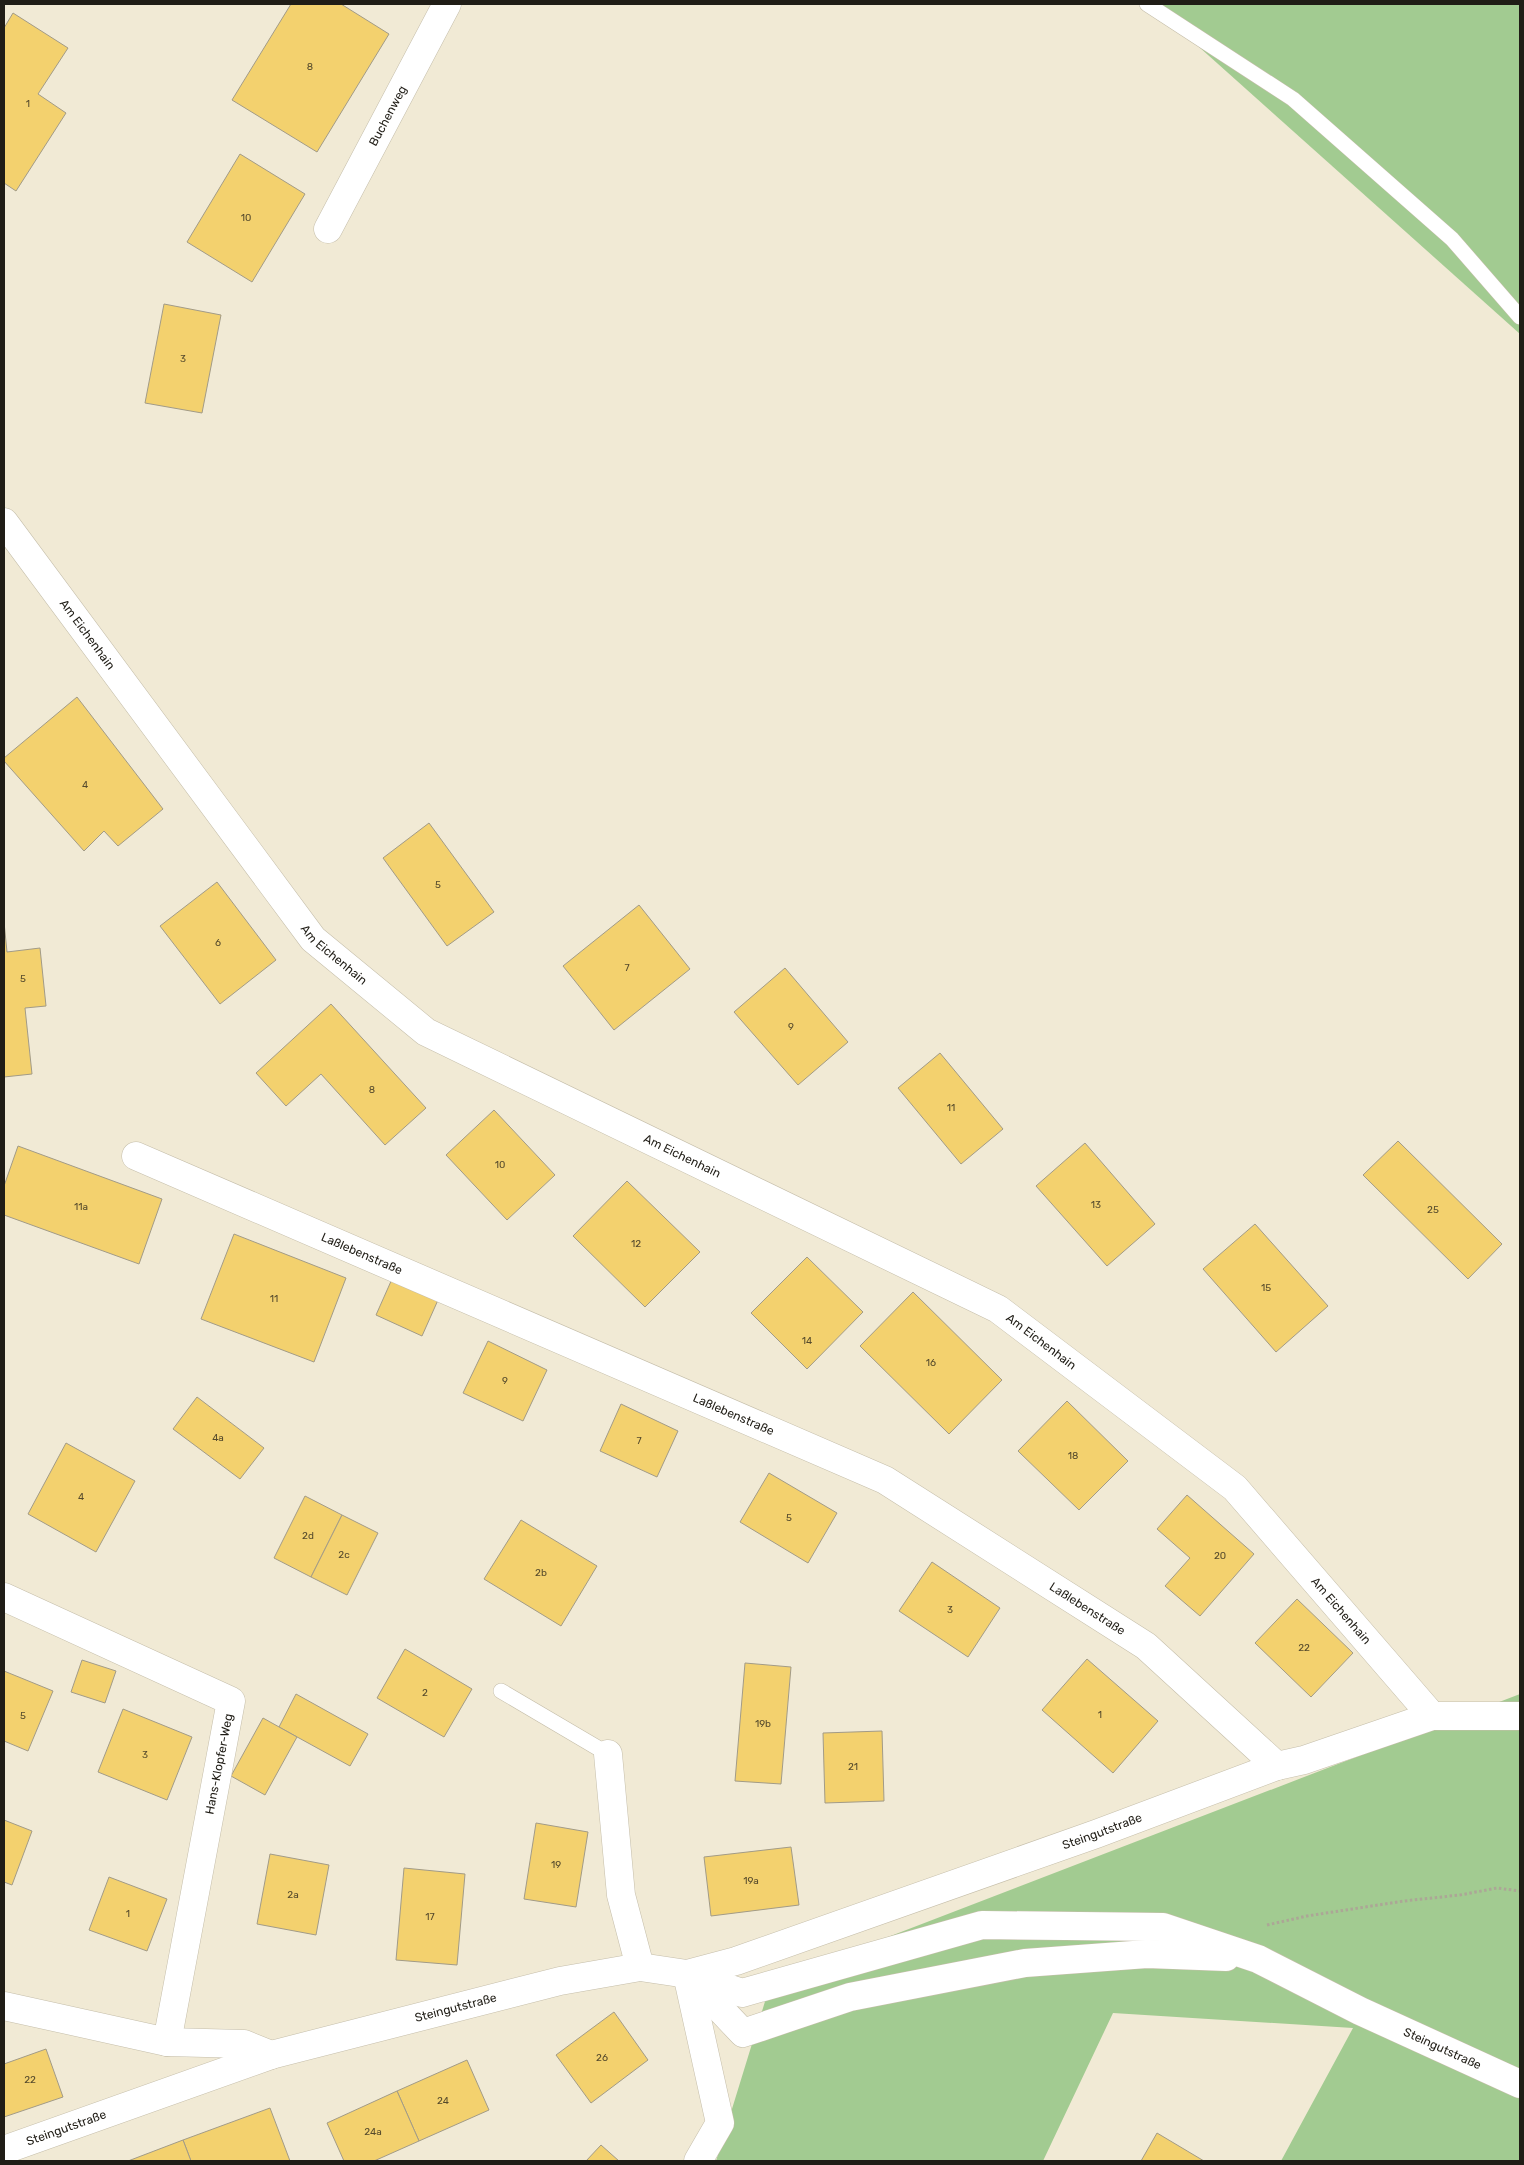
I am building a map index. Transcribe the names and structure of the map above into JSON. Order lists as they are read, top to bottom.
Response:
{
  "streets": {
    "street": [
      "Buchenweg",
      "Am Eichenhain",
      "Laßlebenstraße",
      "Hans-Klopfer-Weg",
      "Steingutstraße"
    ]
  },
  "crossings": [
    ["Am Eichenhain", "Steingutstraße"],
    ["Laßlebenstraße", "Steingutstraße"]
  ],
  "house_numbers": [
    "8",
    "1",
    "10",
    "3",
    "4",
    "5",
    "6",
    "7",
    "5",
    "9",
    "8",
    "11",
    "10",
    "13",
    "11a",
    "25",
    "12",
    "15",
    "11",
    "14",
    "16",
    "9",
    "4a",
    "7",
    "18",
    "4",
    "5",
    "2d",
    "2c",
    "20",
    "2b",
    "3",
    "22",
    "2",
    "1",
    "5",
    "19b",
    "3",
    "21",
    "19",
    "19a",
    "2a",
    "1",
    "17",
    "26",
    "22",
    "24",
    "24a"
  ]
}
